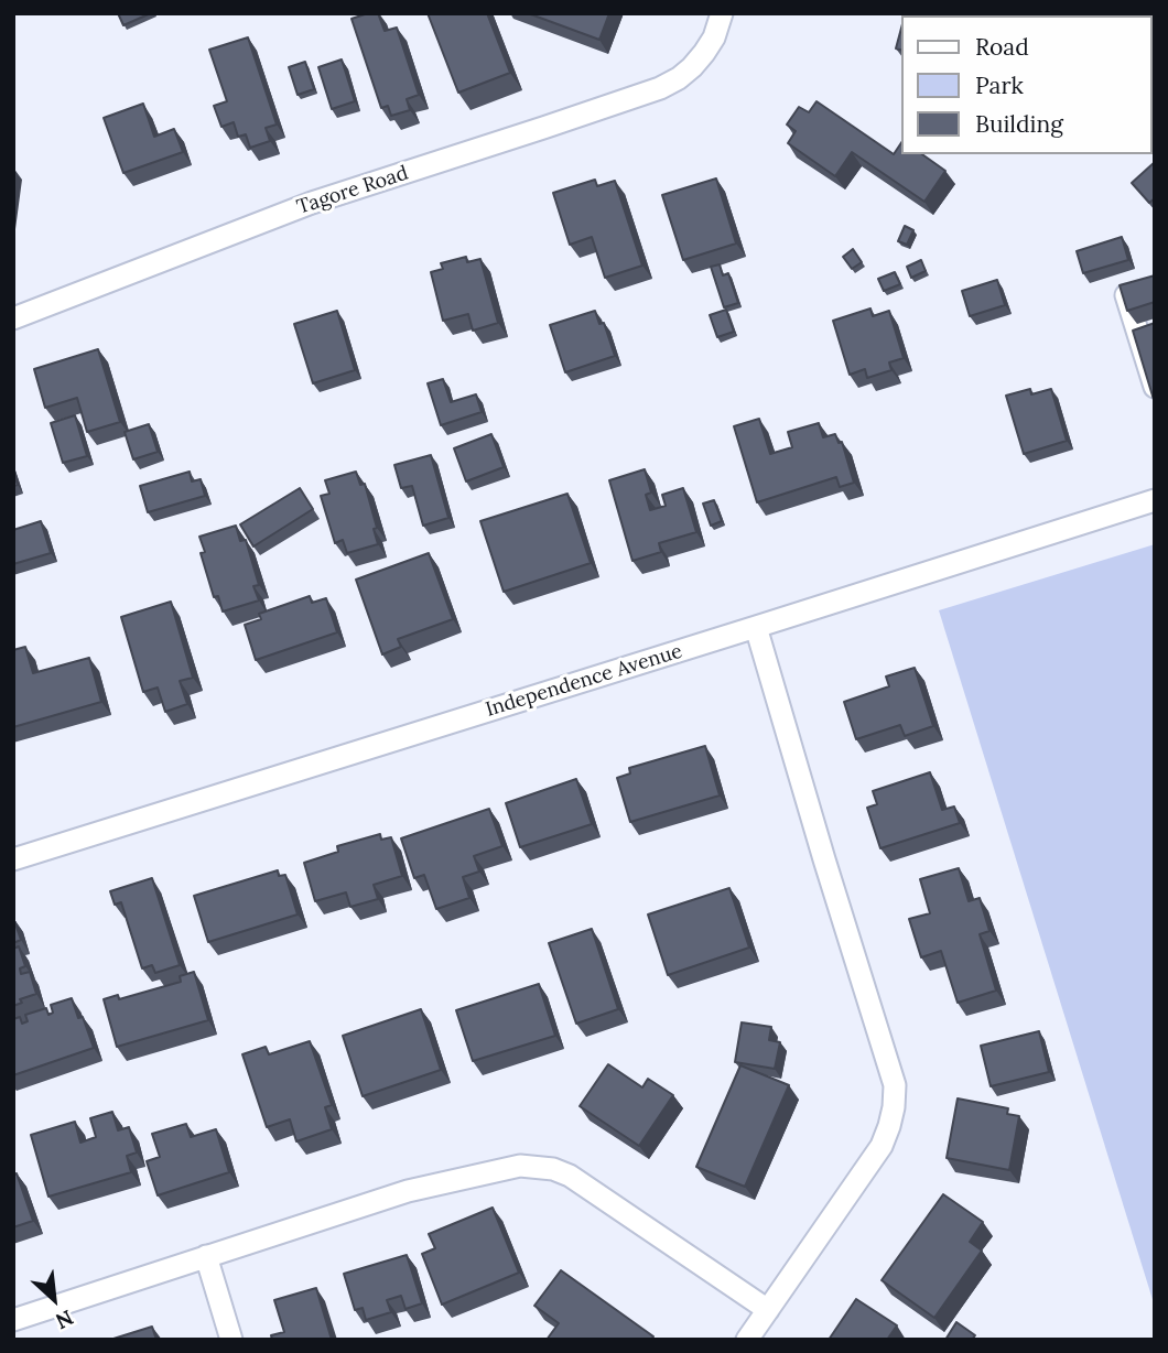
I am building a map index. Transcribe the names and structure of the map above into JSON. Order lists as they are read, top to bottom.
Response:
{
  "streets": {
    "street": ["Tagore Road", "Independence Avenue"]
  },
  "legend": ["Road", "Park", "Building"],
  "north": "bottom right"
}
